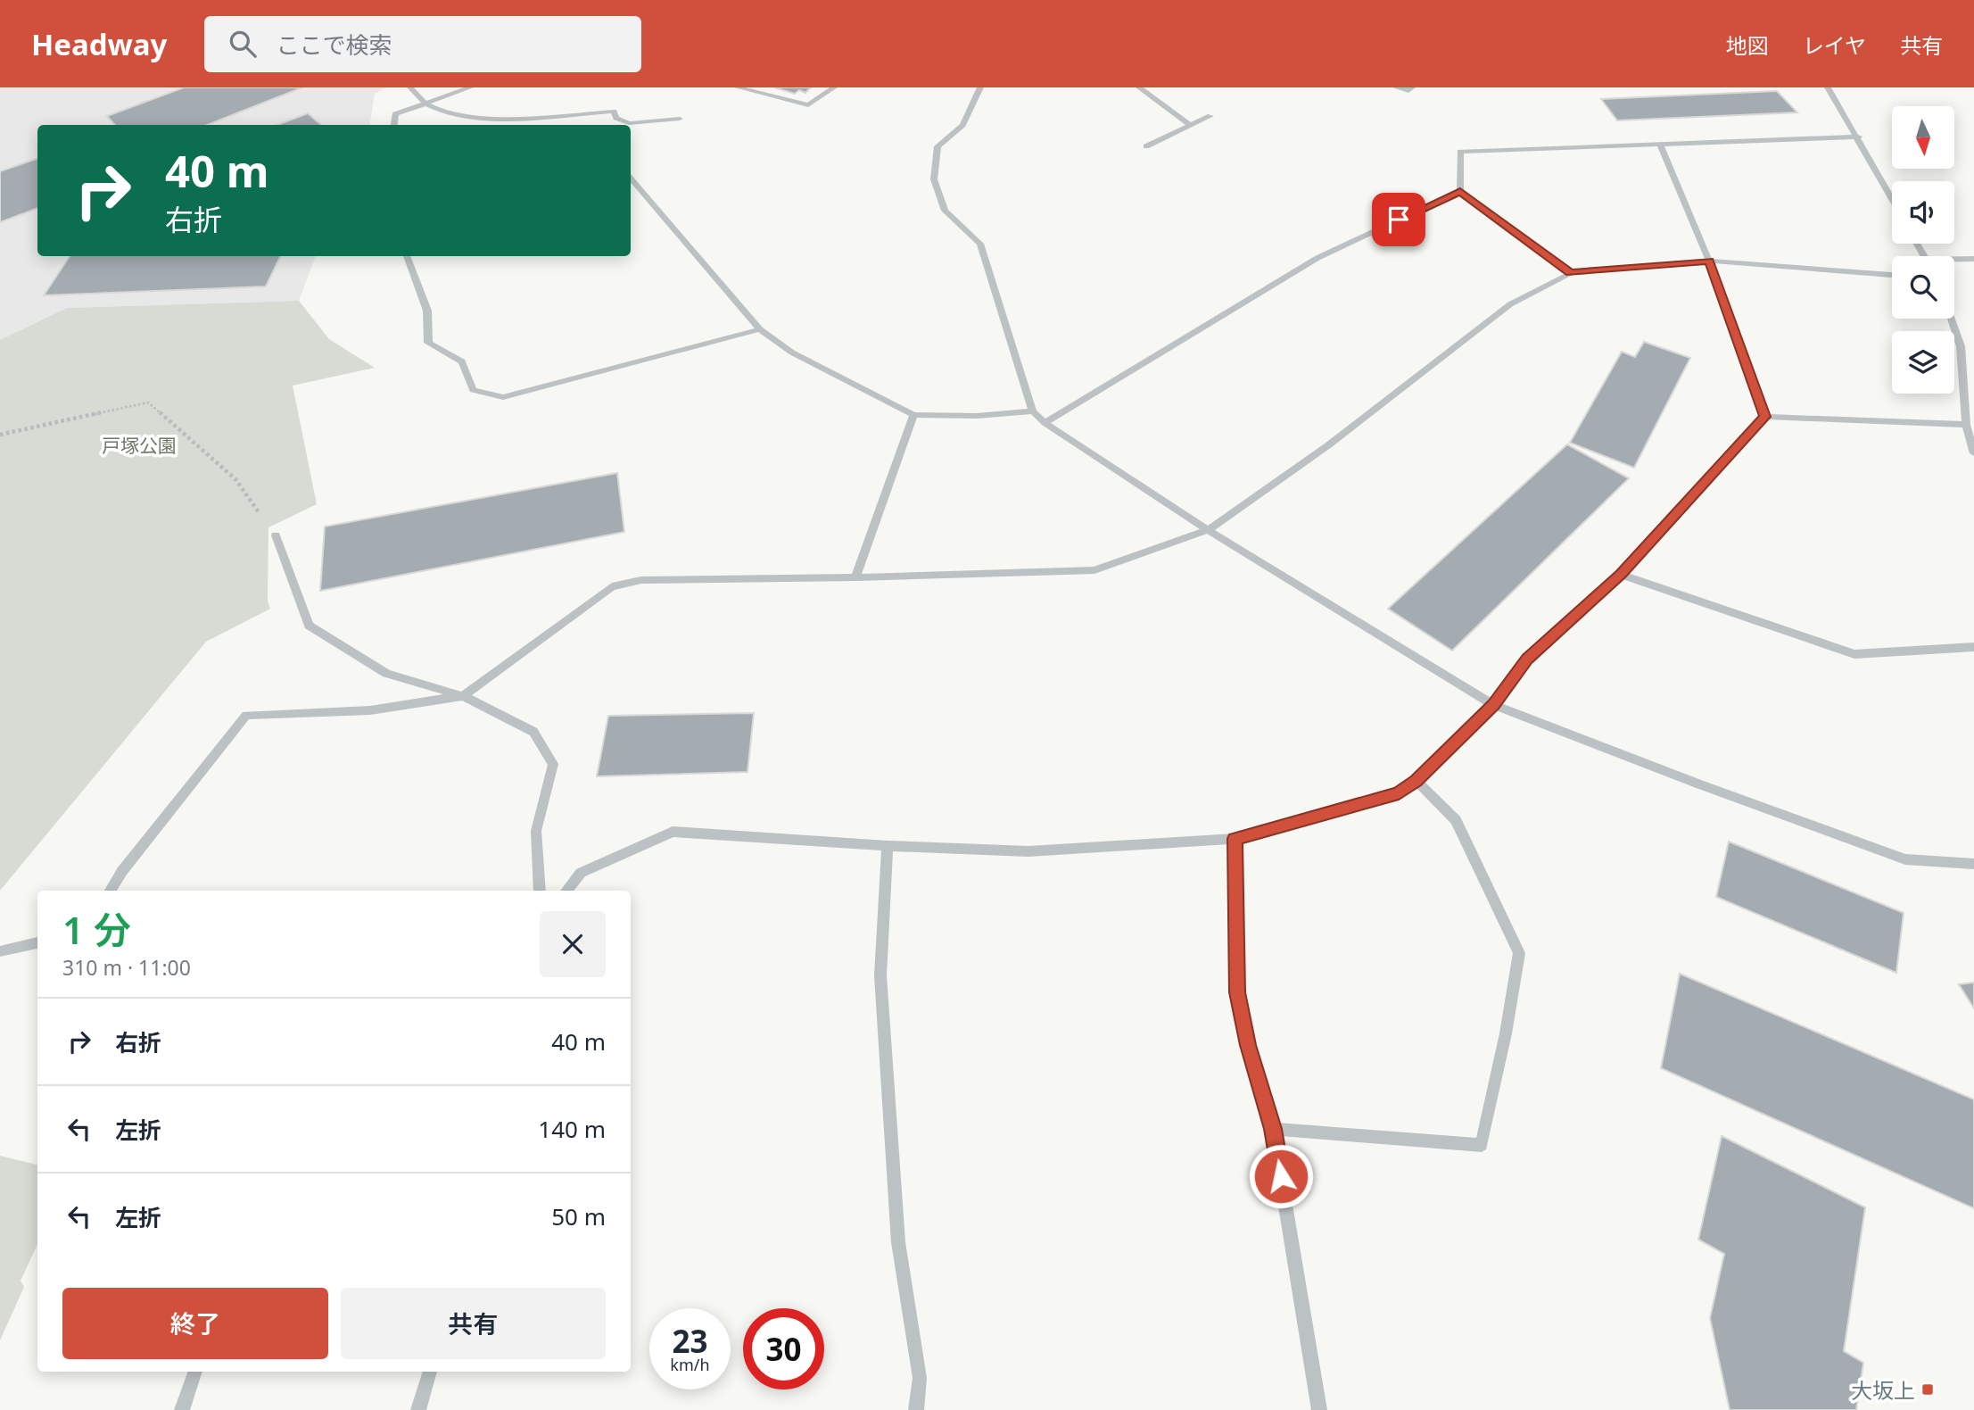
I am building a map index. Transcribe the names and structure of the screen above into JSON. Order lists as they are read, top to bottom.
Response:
{
  "parks": ["戸塚公園"],
  "places": {
    "transit": ["大坂上"]
  },
  "north": "bottom",
  "page": {
    "header": "Headway",
    "search": "ここで検索",
    "nav": ["地図", "レイヤ", "共有"],
    "turn": ["40 m", "右折"],
    "heading": ["1 分", "310 m · 11:00"],
    "list": [
      {
        "name": "右折",
        "value": "40 m"
      },
      {
        "name": "左折",
        "value": "140 m"
      },
      {
        "name": "左折",
        "value": "50 m"
      }
    ],
    "buttons": ["終了", "共有"],
    "speed": "23 km/h",
    "limit": "30"
  }
}
